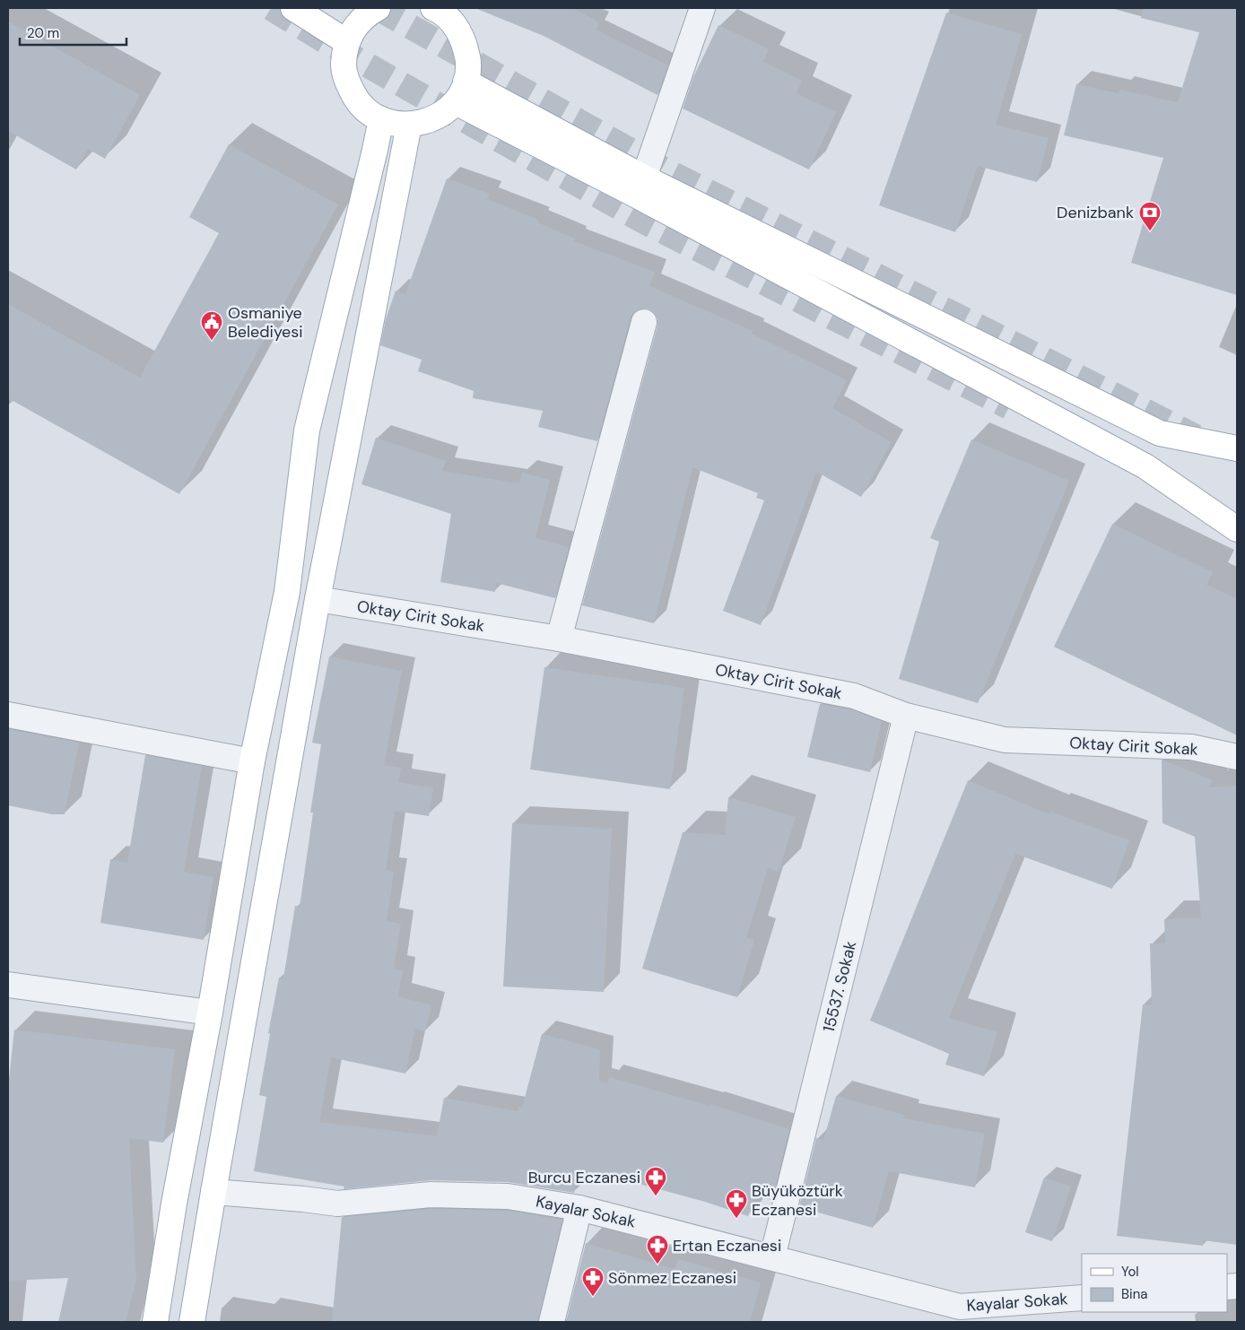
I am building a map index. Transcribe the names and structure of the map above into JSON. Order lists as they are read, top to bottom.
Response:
{
  "streets": {
    "street": ["Oktay Cirit Sokak", "15537. Sokak", "Kayalar Sokak"]
  },
  "crossings": [
    ["Oktay Cirit Sokak", "15537. Sokak"],
    ["15537. Sokak", "Kayalar Sokak"]
  ],
  "places": {
    "bank": ["Denizbank"],
    "public building": ["Osmaniye Belediyesi"],
    "pharmacy": [
      "Burcu Eczanesi",
      "Büyüköztürk Eczanesi",
      "Ertan Eczanesi",
      "Sönmez Eczanesi"
    ]
  },
  "legend": ["Yol", "Bina"],
  "scale_bar": "20 m"
}
